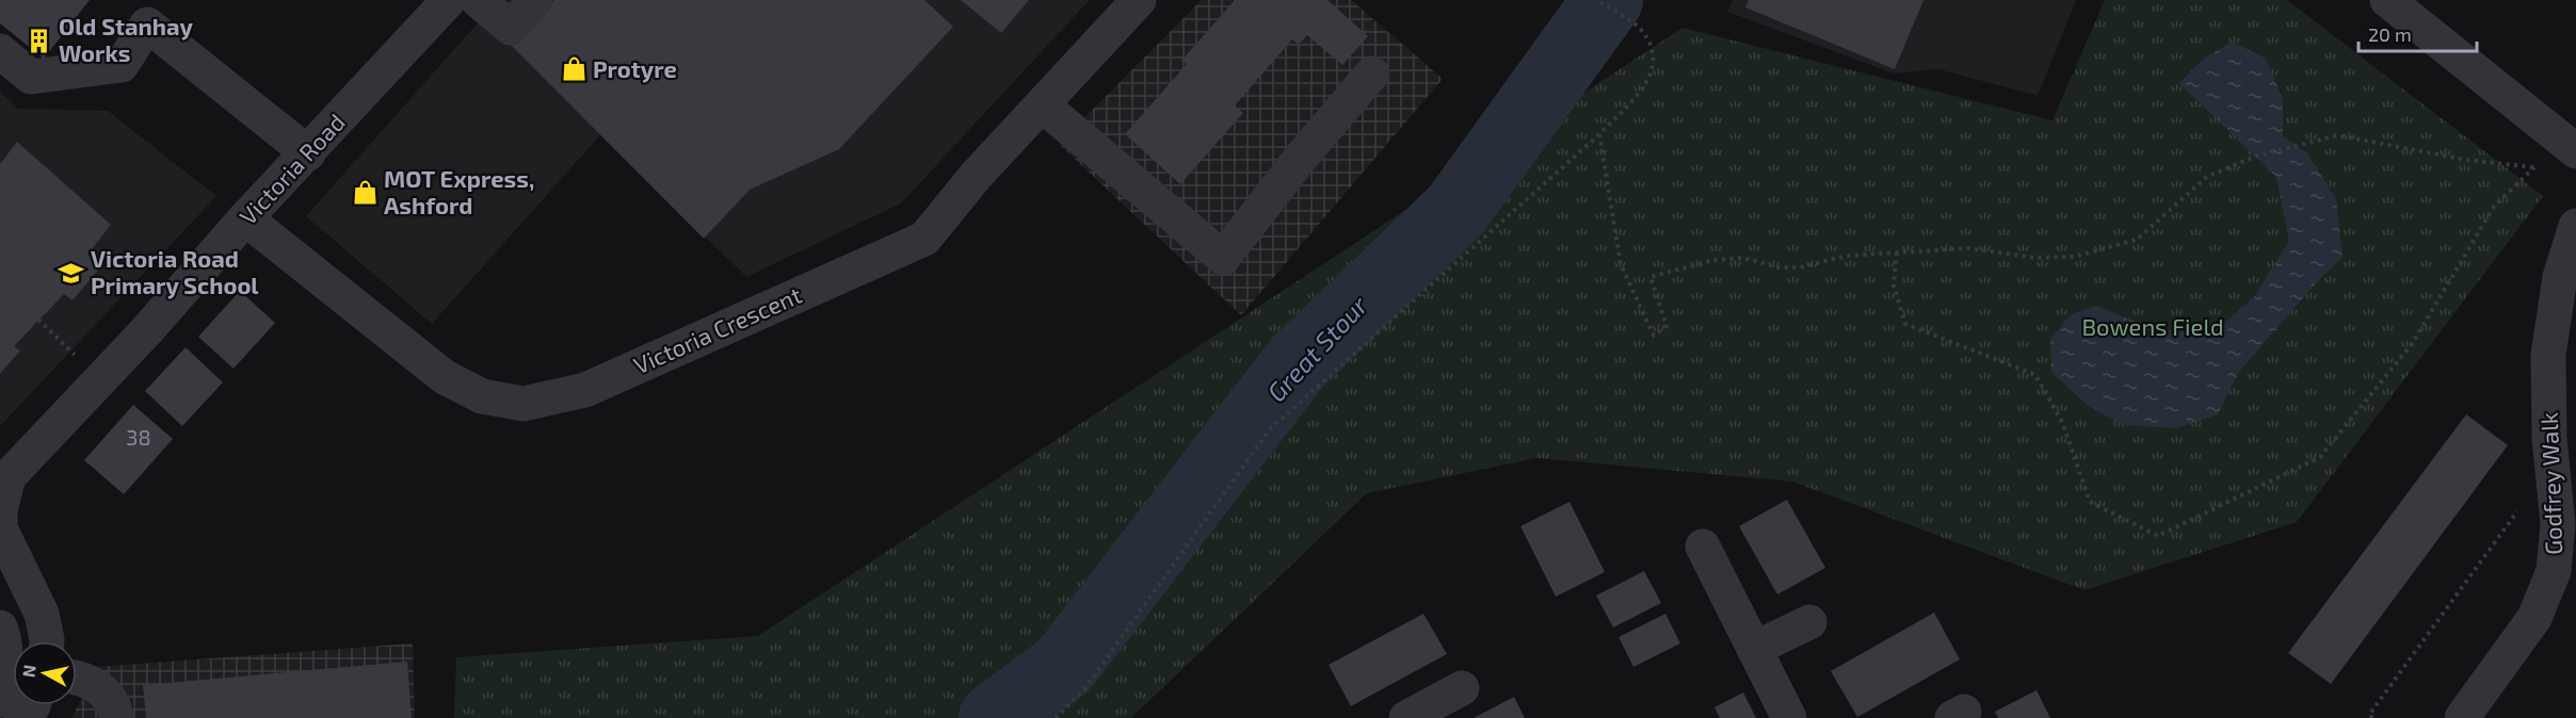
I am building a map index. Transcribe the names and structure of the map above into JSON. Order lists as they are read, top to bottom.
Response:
{
  "streets": {
    "street": ["Victoria Road", "Victoria Crescent", "Godfrey Walk"]
  },
  "crossings": [
    ["Victoria Road", "Victoria Crescent"]
  ],
  "water": ["Great Stour"],
  "parks": ["Bowens Field"],
  "places": {
    "building": ["Old Stanhay Works"],
    "shop": ["Protyre", "MOT Express, Ashford"],
    "school or university": ["Victoria Road Primary School"]
  },
  "house_numbers": ["38"],
  "scale_bar": "20 m",
  "north": "left"
}
